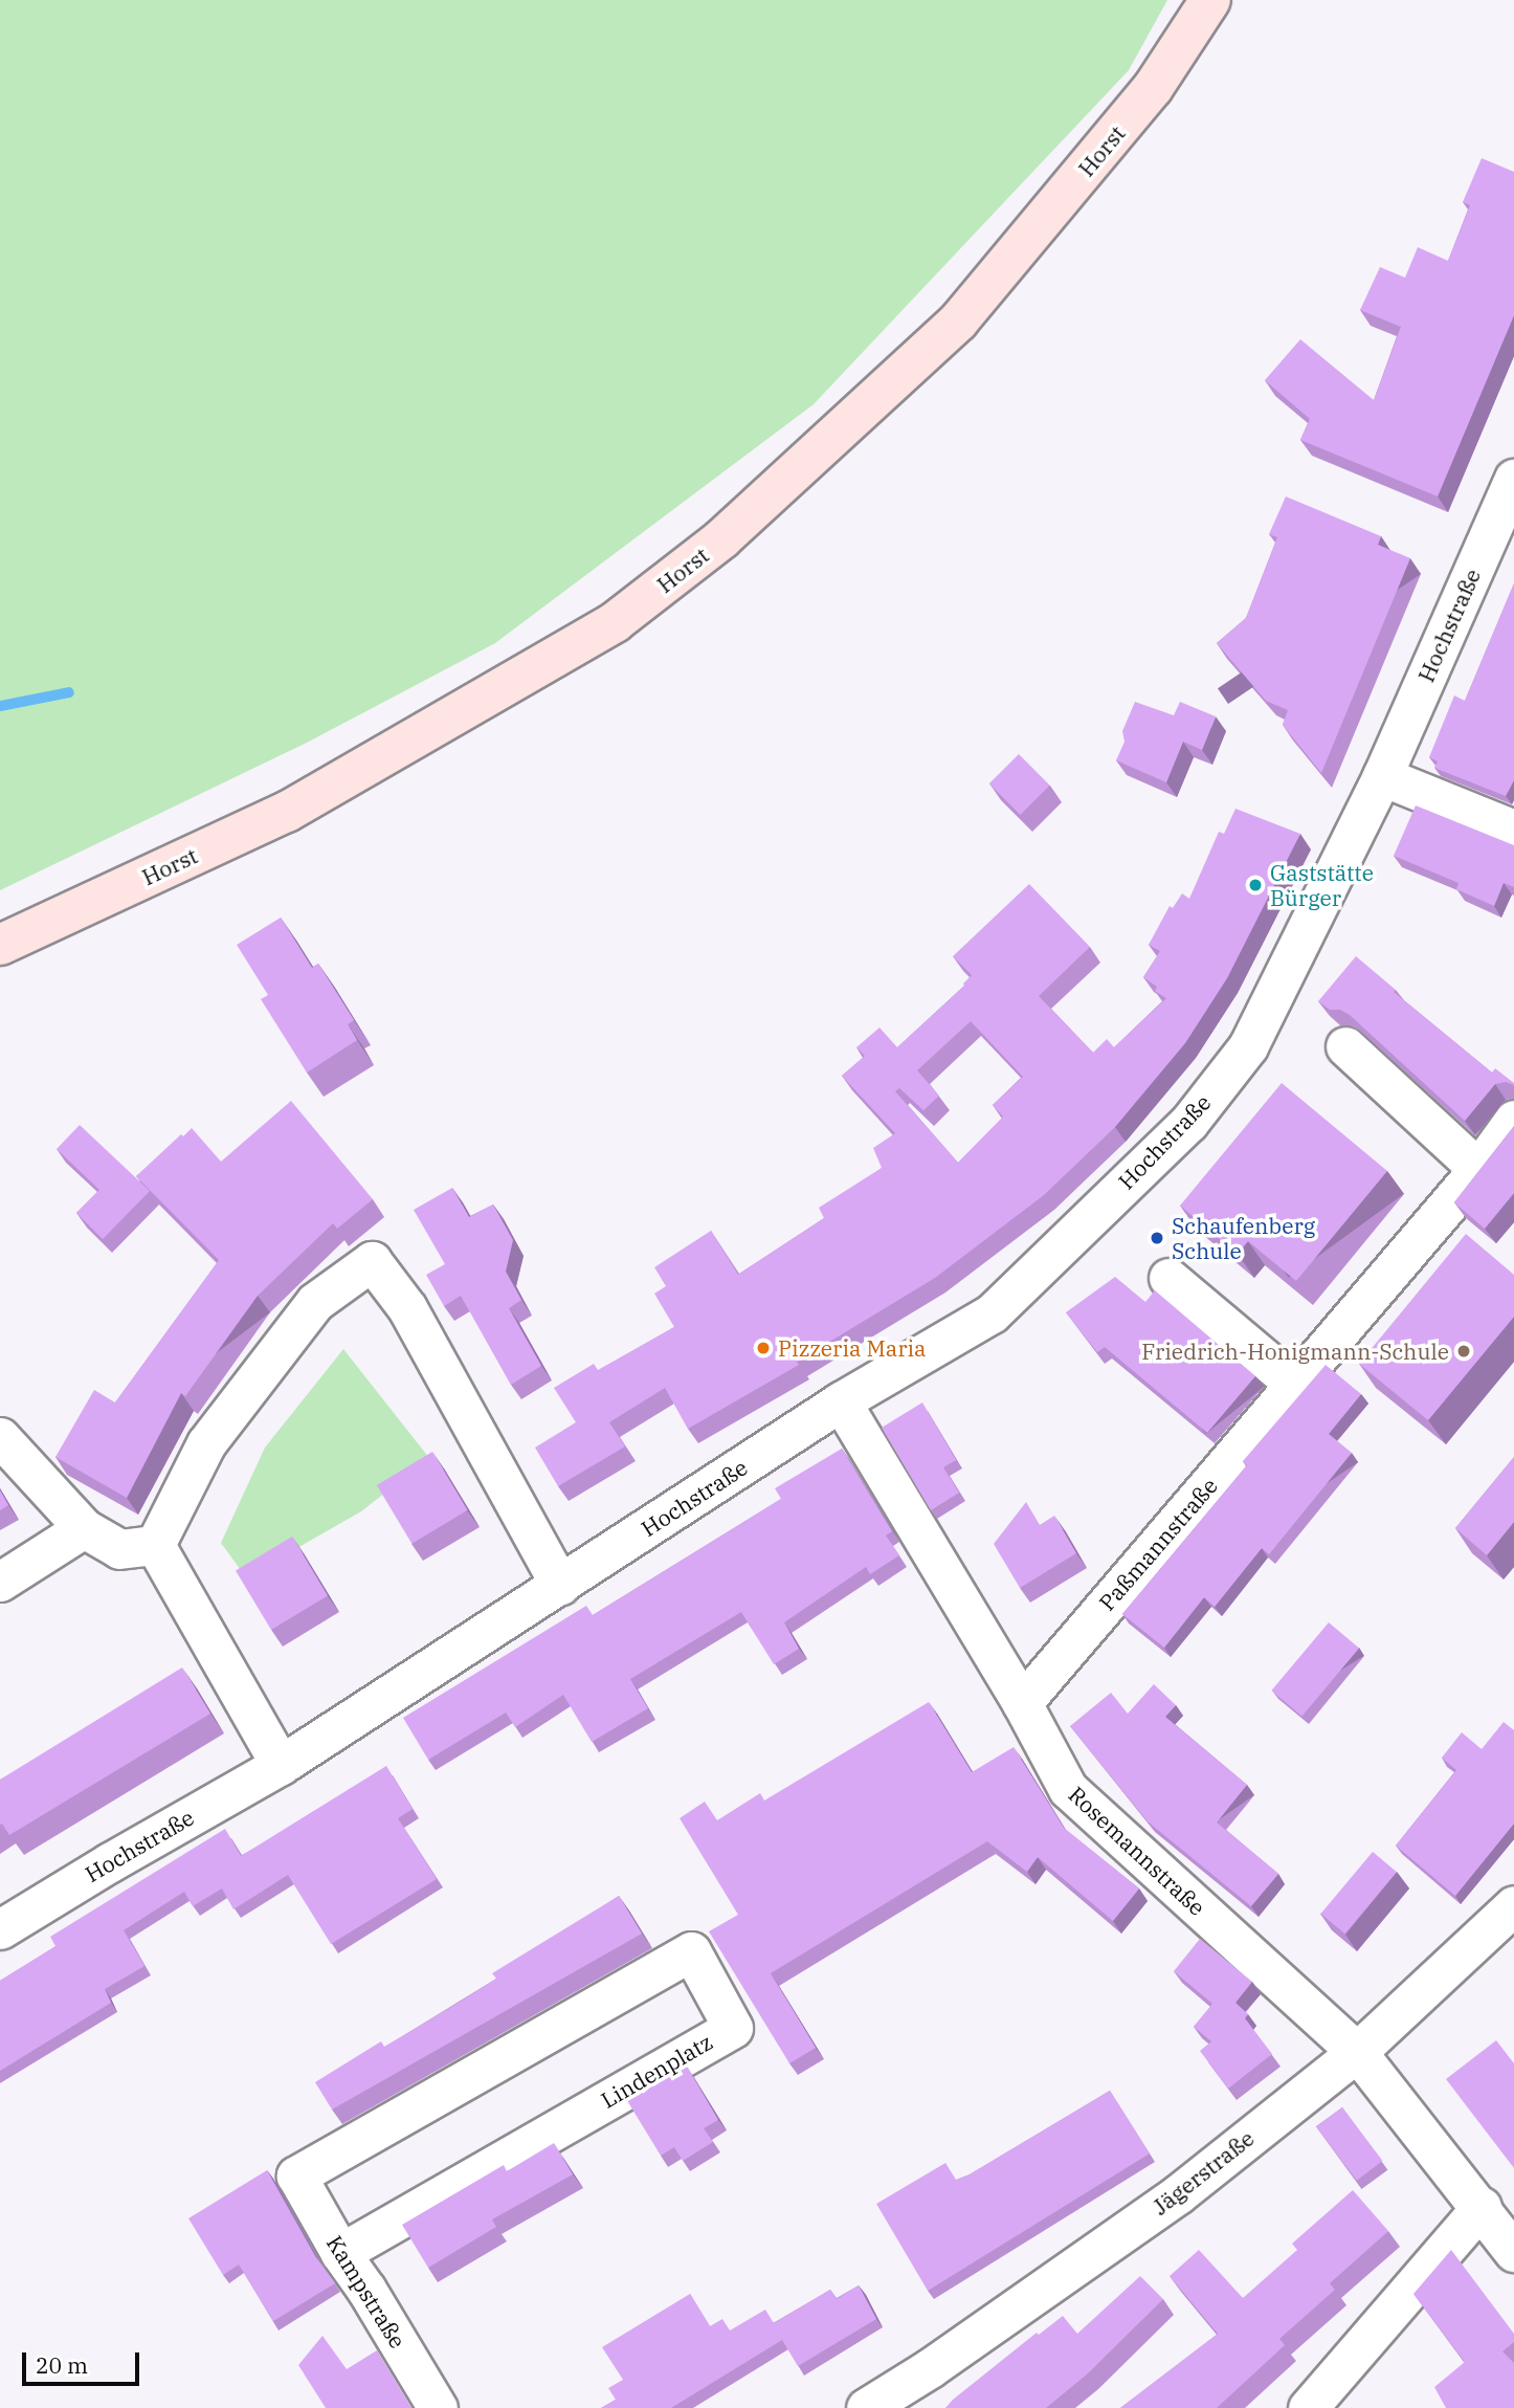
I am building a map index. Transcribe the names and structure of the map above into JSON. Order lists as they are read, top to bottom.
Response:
{
  "streets": {
    "street": [
      "Horst",
      "Hochstraße",
      "Paßmannstraße",
      "Rosemannstraße",
      "Lindenplatz",
      "Jägerstraße",
      "Kampstraße"
    ]
  },
  "crossings": [
    ["Hochstraße", "Rosemannstraße"],
    ["Paßmannstraße", "Rosemannstraße"],
    ["Rosemannstraße", "Jägerstraße"],
    ["Lindenplatz", "Kampstraße"]
  ],
  "places": [
    "Gaststätte Bürger",
    "Schaufenberg Schule",
    "Pizzeria Maria",
    "Friedrich-Honigmann-Schule"
  ],
  "scale_bar": "20 m"
}
